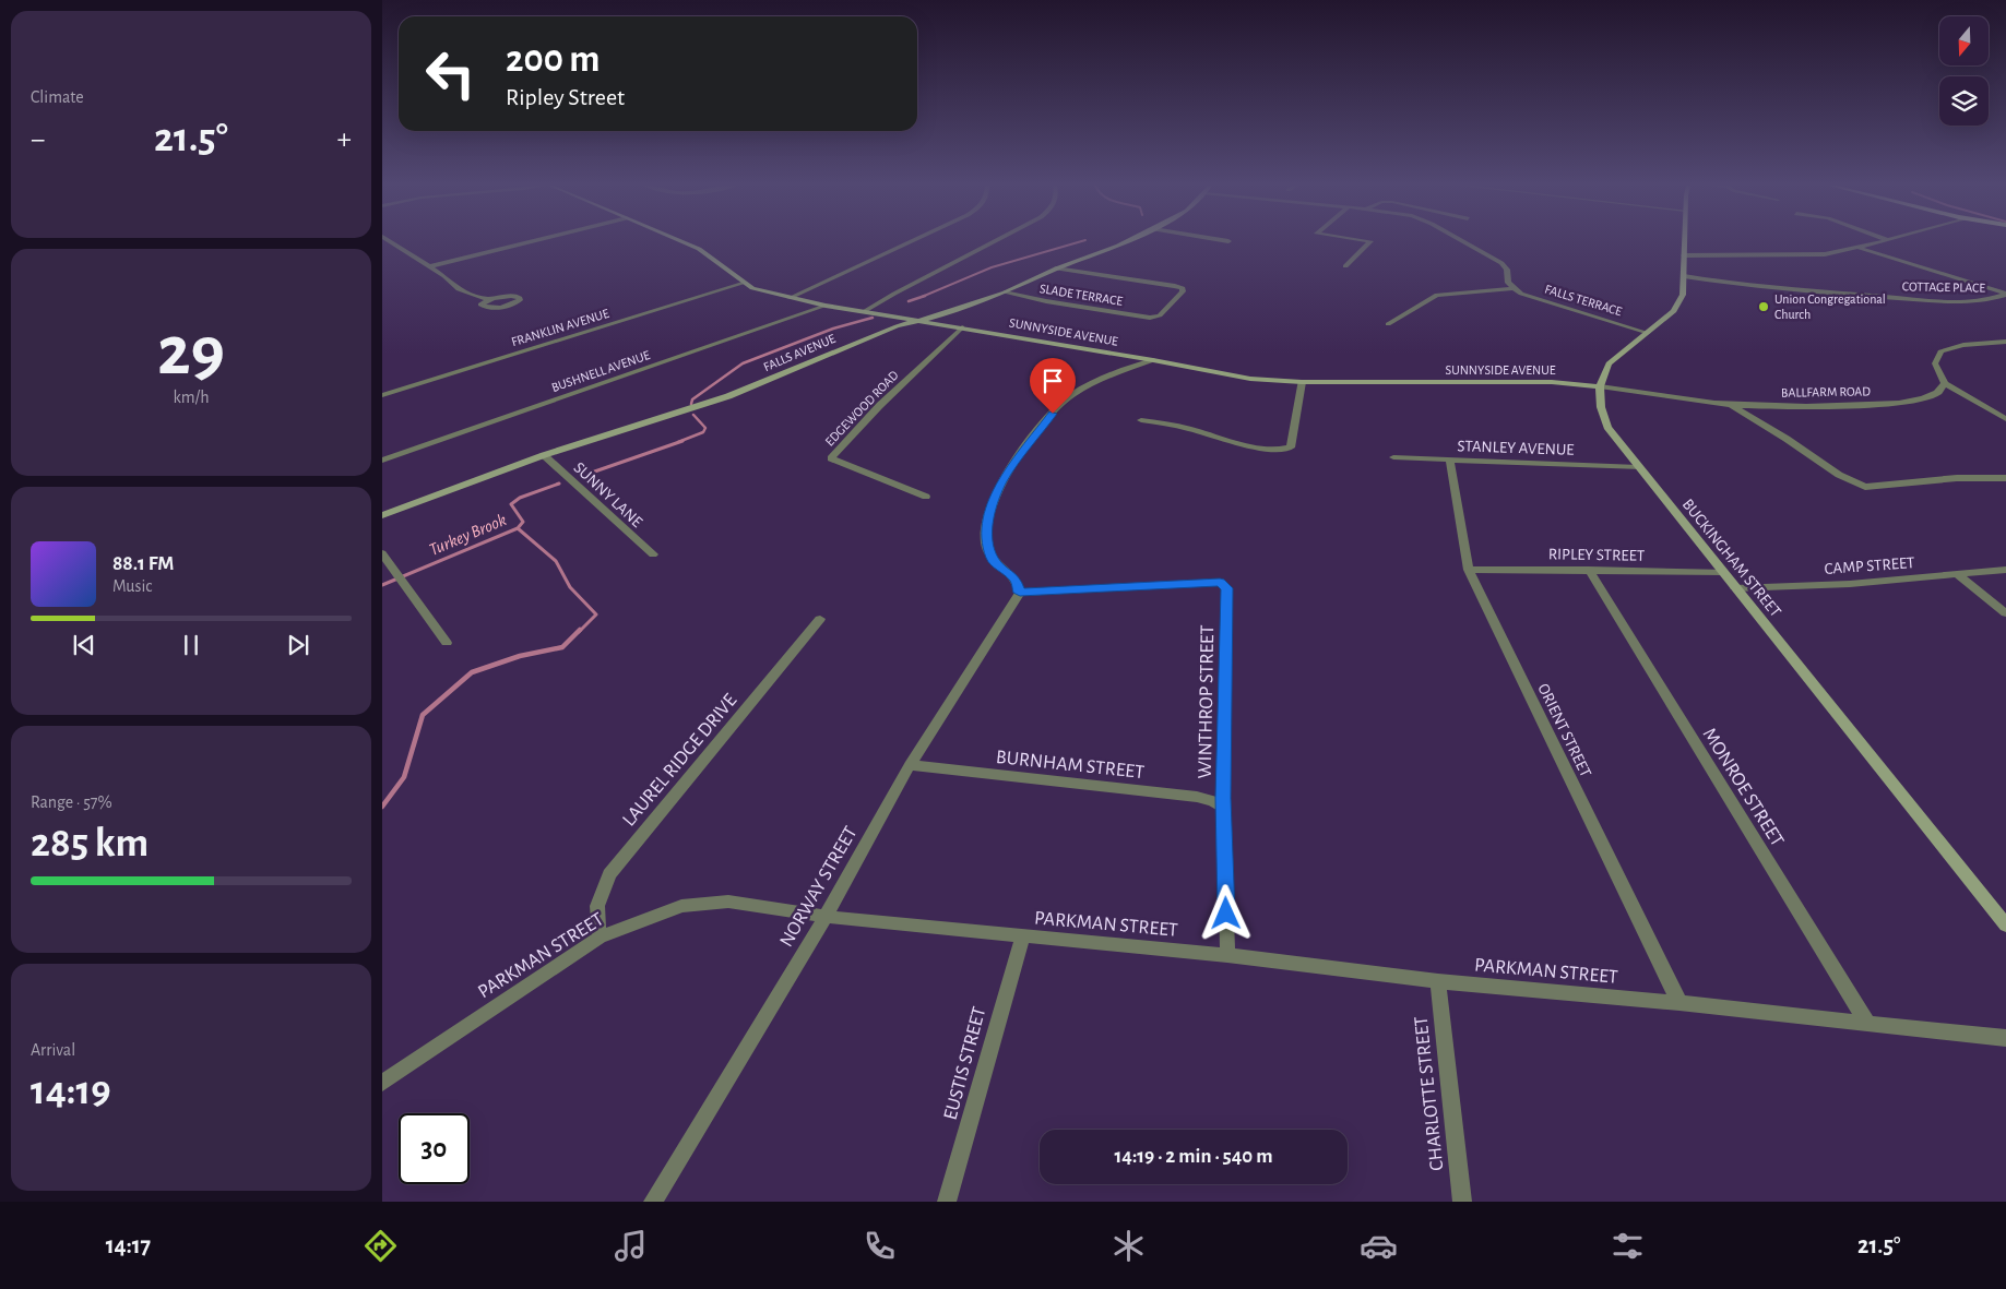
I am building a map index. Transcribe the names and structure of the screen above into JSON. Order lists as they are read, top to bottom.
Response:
{
  "streets": {
    "main road": ["SUNNYSIDE AVENUE", "FALLS AVENUE", "BUCKINGHAM STREET"],
    "street": [
      "COTTAGE PLACE",
      "SLADE TERRACE",
      "FALLS TERRACE",
      "FRANKLIN AVENUE",
      "BUSHNELL AVENUE",
      "BALLFARM ROAD",
      "EDGEWOOD ROAD",
      "STANLEY AVENUE",
      "SUNNY LANE",
      "RIPLEY STREET",
      "CAMP STREET",
      "WINTHROP STREET",
      "ORIENT STREET",
      "LAUREL RIDGE DRIVE",
      "BURNHAM STREET",
      "MONROE STREET",
      "NORWAY STREET",
      "PARKMAN STREET",
      "EUSTIS STREET",
      "CHARLOTTE STREET"
    ]
  },
  "crossings": [
    ["SLADE TERRACE", "FALLS AVENUE"],
    ["FRANKLIN AVENUE", "SUNNYSIDE AVENUE"],
    ["SUNNYSIDE AVENUE", "FALLS AVENUE"],
    ["SUNNYSIDE AVENUE", "BUSHNELL AVENUE"],
    ["SUNNYSIDE AVENUE", "BALLFARM ROAD"],
    ["SUNNYSIDE AVENUE", "EDGEWOOD ROAD"],
    ["SUNNYSIDE AVENUE", "BUCKINGHAM STREET"],
    ["FALLS AVENUE", "SUNNY LANE"],
    ["BALLFARM ROAD", "BUCKINGHAM STREET"],
    ["STANLEY AVENUE", "BUCKINGHAM STREET"],
    ["STANLEY AVENUE", "ORIENT STREET"],
    ["RIPLEY STREET", "BUCKINGHAM STREET"],
    ["RIPLEY STREET", "ORIENT STREET"],
    ["RIPLEY STREET", "MONROE STREET"],
    ["BUCKINGHAM STREET", "CAMP STREET"],
    ["WINTHROP STREET", "BURNHAM STREET"],
    ["WINTHROP STREET", "NORWAY STREET"],
    ["WINTHROP STREET", "PARKMAN STREET"],
    ["ORIENT STREET", "PARKMAN STREET"],
    ["LAUREL RIDGE DRIVE", "PARKMAN STREET"],
    ["BURNHAM STREET", "NORWAY STREET"],
    ["MONROE STREET", "PARKMAN STREET"],
    ["NORWAY STREET", "PARKMAN STREET"],
    ["PARKMAN STREET", "EUSTIS STREET"],
    ["PARKMAN STREET", "CHARLOTTE STREET"]
  ],
  "water": ["Turkey Brook"],
  "places": ["Union Congregational Church"],
  "north": "bottom",
  "page": {
    "tile": [
      "Climate",
      ["29", "km/h"],
      ["Range · 57%", "285 km"],
      ["Arrival", "14:19"]
    ],
    "turn": ["200 m", "Ripley Street"],
    "heat": ["−", "21.5°", "+"],
    "song": ["88.1 FM", "Music"],
    "limit": "30",
    "trip": "14:19 · 2 min · 540 m",
    "tabs": ["14:17", "21.5°"]
  }
}
